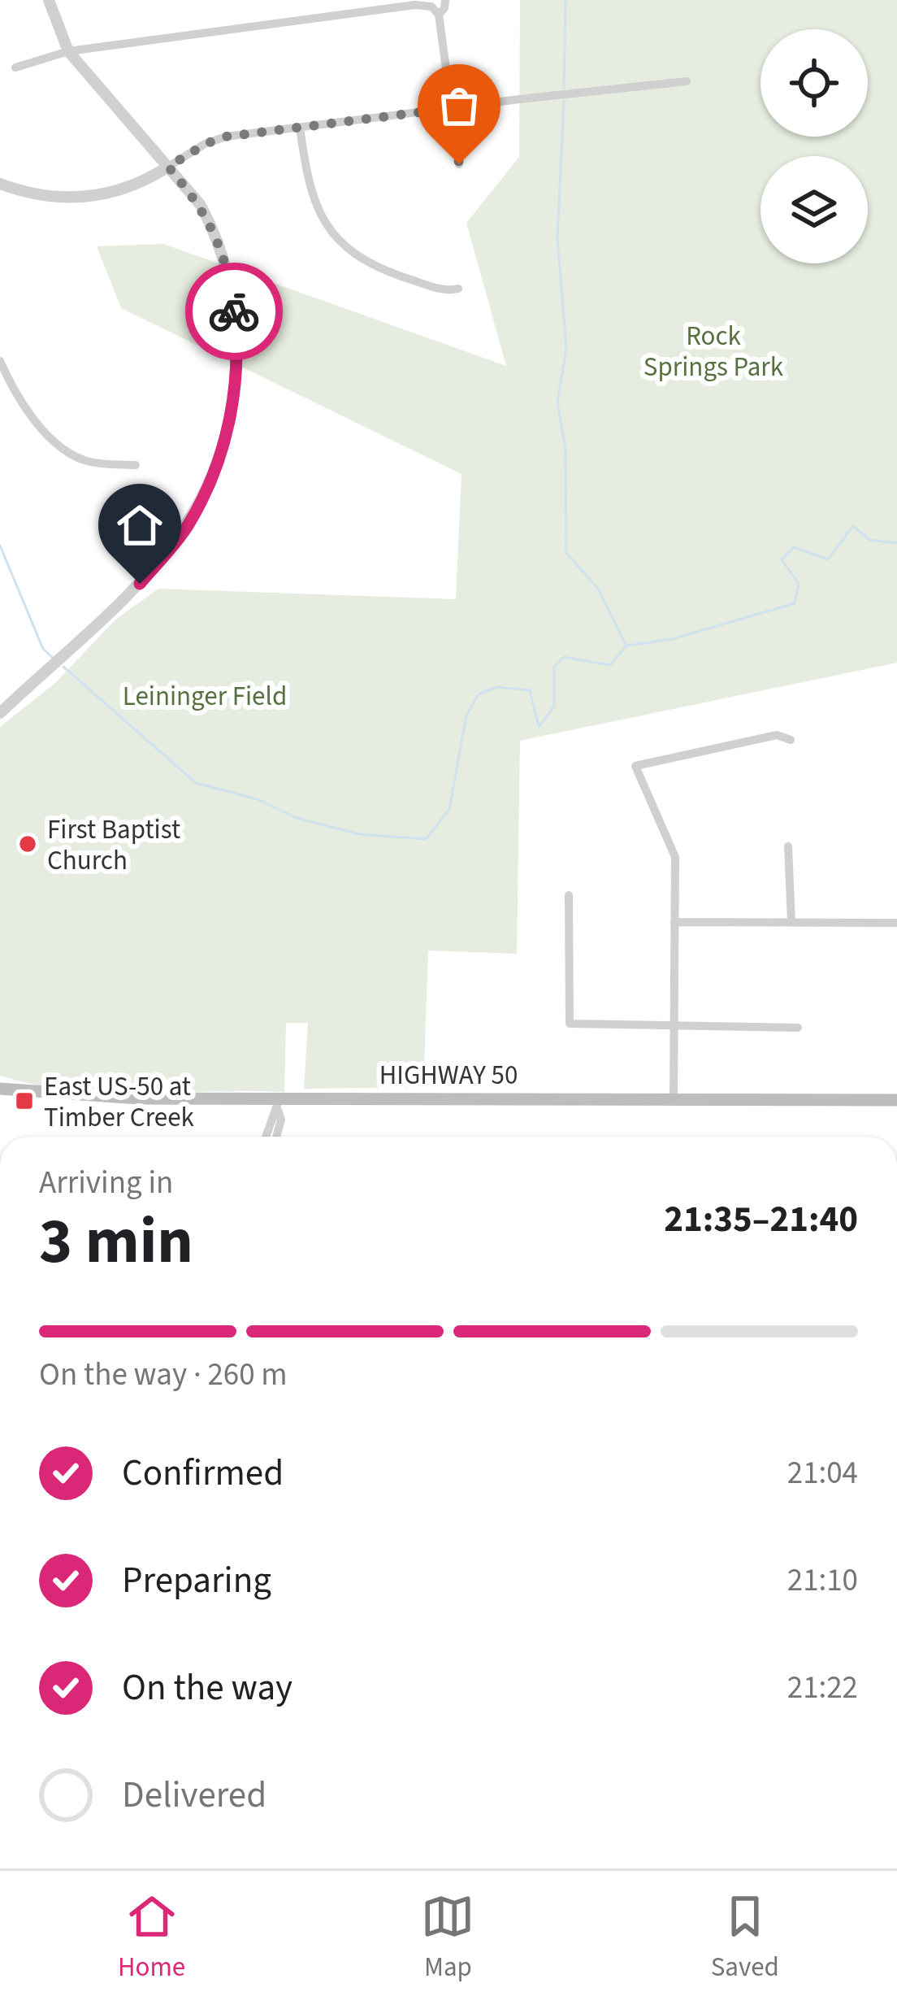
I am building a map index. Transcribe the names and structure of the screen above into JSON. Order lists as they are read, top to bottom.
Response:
{
  "streets": {
    "main road": ["HIGHWAY 50"]
  },
  "parks": ["Rock Springs Park", "Leininger Field"],
  "places": {
    "other": ["First Baptist Church"],
    "transit": ["East US-50 at Timber Creek"]
  },
  "page": {
    "heading": ["3 min", "Arriving in", "21:35–21:40"],
    "bar": "On the way · 260 m",
    "list": [
      ["Confirmed", "21:04"],
      ["Preparing", "21:10"],
      ["On the way", "21:22"],
      "Delivered"
    ],
    "tabs": ["Home", "Map", "Saved"]
  }
}
